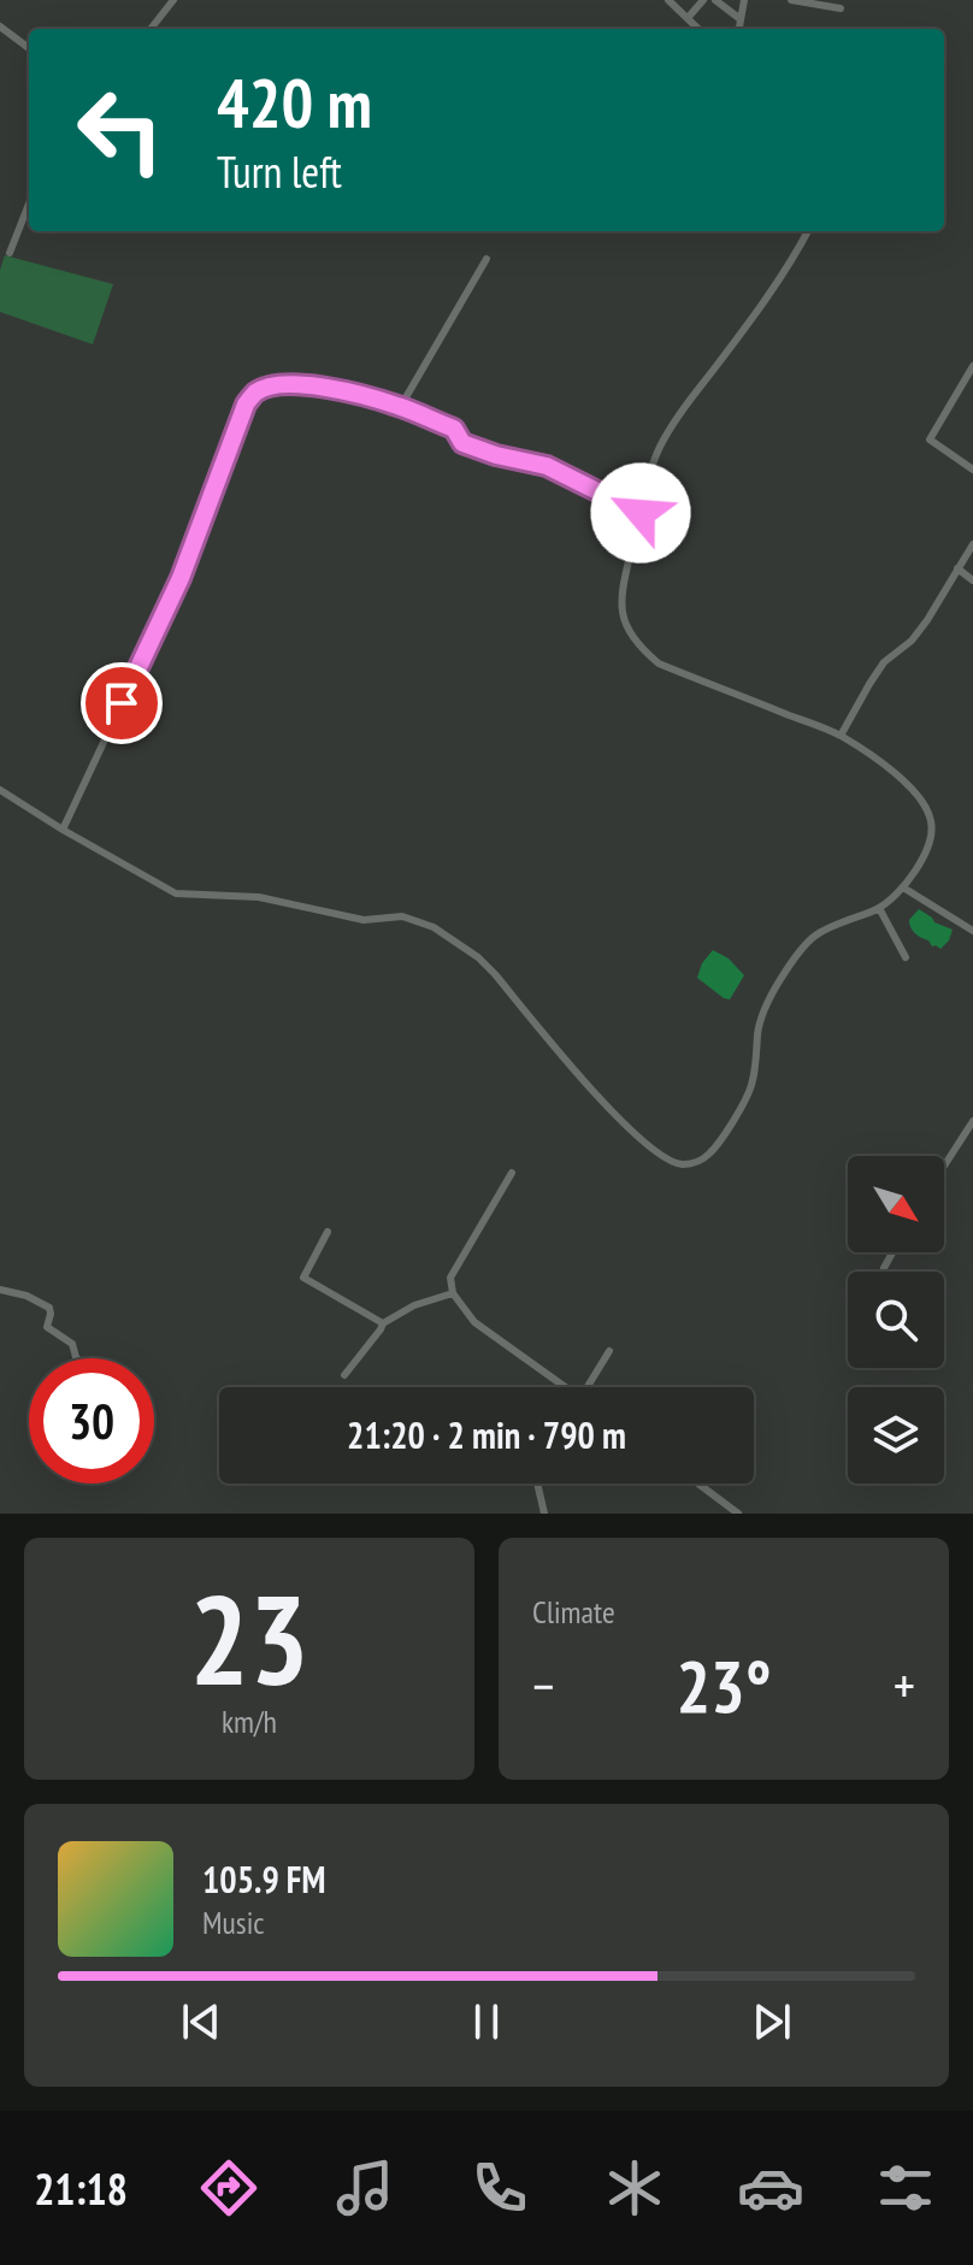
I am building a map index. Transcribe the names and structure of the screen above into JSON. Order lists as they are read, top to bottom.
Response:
{
  "north": "bottom right",
  "page": {
    "turn": ["420 m", "Turn left"],
    "limit": "30",
    "trip": "21:20 · 2 min · 790 m",
    "tile": [
      ["23", "km/h"],
      "Climate"
    ],
    "heat": ["−", "23°", "+"],
    "song": ["105.9 FM", "Music"],
    "tabs": "21:18"
  }
}
